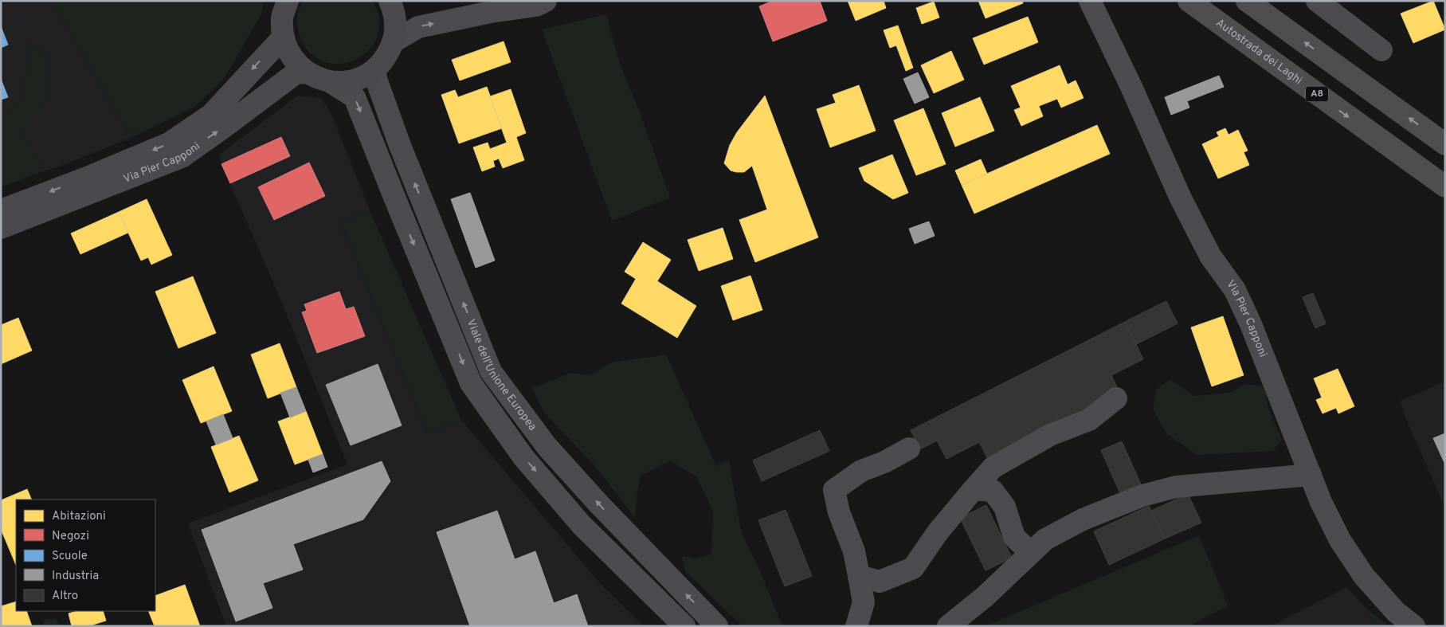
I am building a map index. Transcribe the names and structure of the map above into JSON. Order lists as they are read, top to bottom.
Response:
{
  "streets": {
    "highway": ["Autostrada dei Laghi", "A8"],
    "main road": ["Via Pier Capponi"],
    "street": ["Viale dell'Unione Europea"]
  },
  "legend": [
    "Abitazioni",
    "Negozi",
    "Scuole",
    "Industria",
    "Altro"
  ]
}
